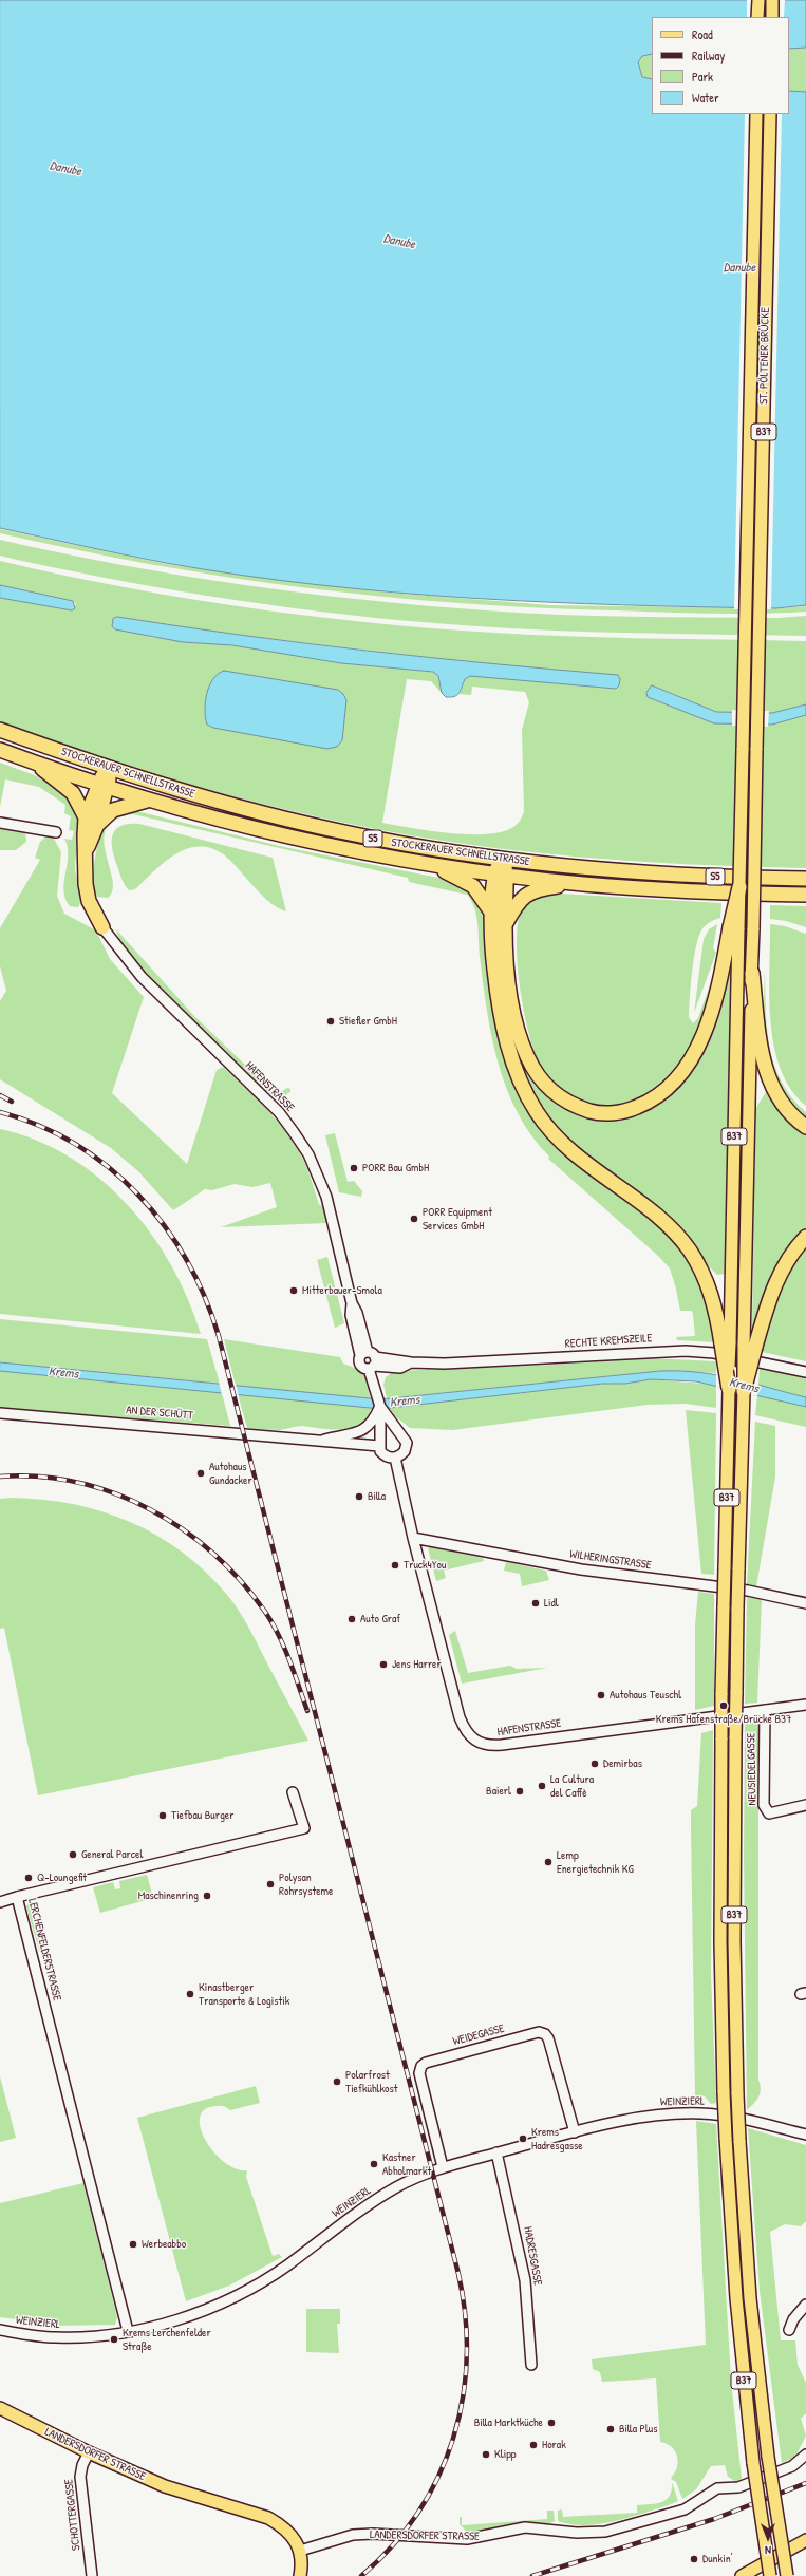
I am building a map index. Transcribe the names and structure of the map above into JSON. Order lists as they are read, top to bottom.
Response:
{
  "streets": {
    "highway": ["STOCKERAUER SCHNELLSTRASSE", "S5"],
    "main road": ["ST. PÖLTENER BRÜCKE", "B37", "LANDERSDORFER STRASSE"],
    "street": [
      "HAFENSTRASSE",
      "RECHTE KREMSZEILE",
      "AN DER SCHÜTT",
      "WILHERINGSTRASSE",
      "NEUSIEDELGASSE",
      "LERCHENFELDERSTRASSE",
      "WEIDEGASSE",
      "WEINZIERL",
      "HADRESGASSE",
      "SCHOTTERGASSE"
    ]
  },
  "crossings": [
    ["ST. PÖLTENER BRÜCKE", "B37"],
    ["HAFENSTRASSE", "RECHTE KREMSZEILE"],
    ["HAFENSTRASSE", "AN DER SCHÜTT"],
    ["HAFENSTRASSE", "WILHERINGSTRASSE"],
    ["HAFENSTRASSE", "NEUSIEDELGASSE"],
    ["LERCHENFELDERSTRASSE", "WEINZIERL"],
    ["WEIDEGASSE", "WEINZIERL"],
    ["WEINZIERL", "HADRESGASSE"],
    ["LANDERSDORFER STRASSE", "SCHOTTERGASSE"]
  ],
  "water": ["Danube", "Krems"],
  "places": [
    "Stiefler GmbH",
    "PORR Bau GmbH",
    "PORR Equipment Services GmbH",
    "Mitterbauer-Smola",
    "Autohaus Gundacker",
    "Billa",
    "Truck4You",
    "Lidl",
    "Auto Graf",
    "Jens Harrer",
    "Autohaus Teuschl",
    "Krems Hafenstraße/Brücke B37",
    "Demirbas",
    "La Cultura del Caffè",
    "Baierl",
    "Tiefbau Burger",
    "General Parcel",
    "Lemp Energietechnik KG",
    "Q-Loungefit",
    "Polysan Rohrsysteme",
    "Maschinenring",
    "Kinastberger Transporte & Logistik",
    "Polarfrost Tiefkühlkost",
    "Krems Hadresgasse",
    "Kastner Abholmarkt",
    "Werbeabbo",
    "Krems Lerchenfelder Straße",
    "Billa Marktküche",
    "Billa Plus",
    "Horak",
    "Klipp",
    "Dunkin'"
  ],
  "legend": [
    "Road",
    "Railway",
    "Park",
    "Water"
  ],
  "north": "bottom"
}
